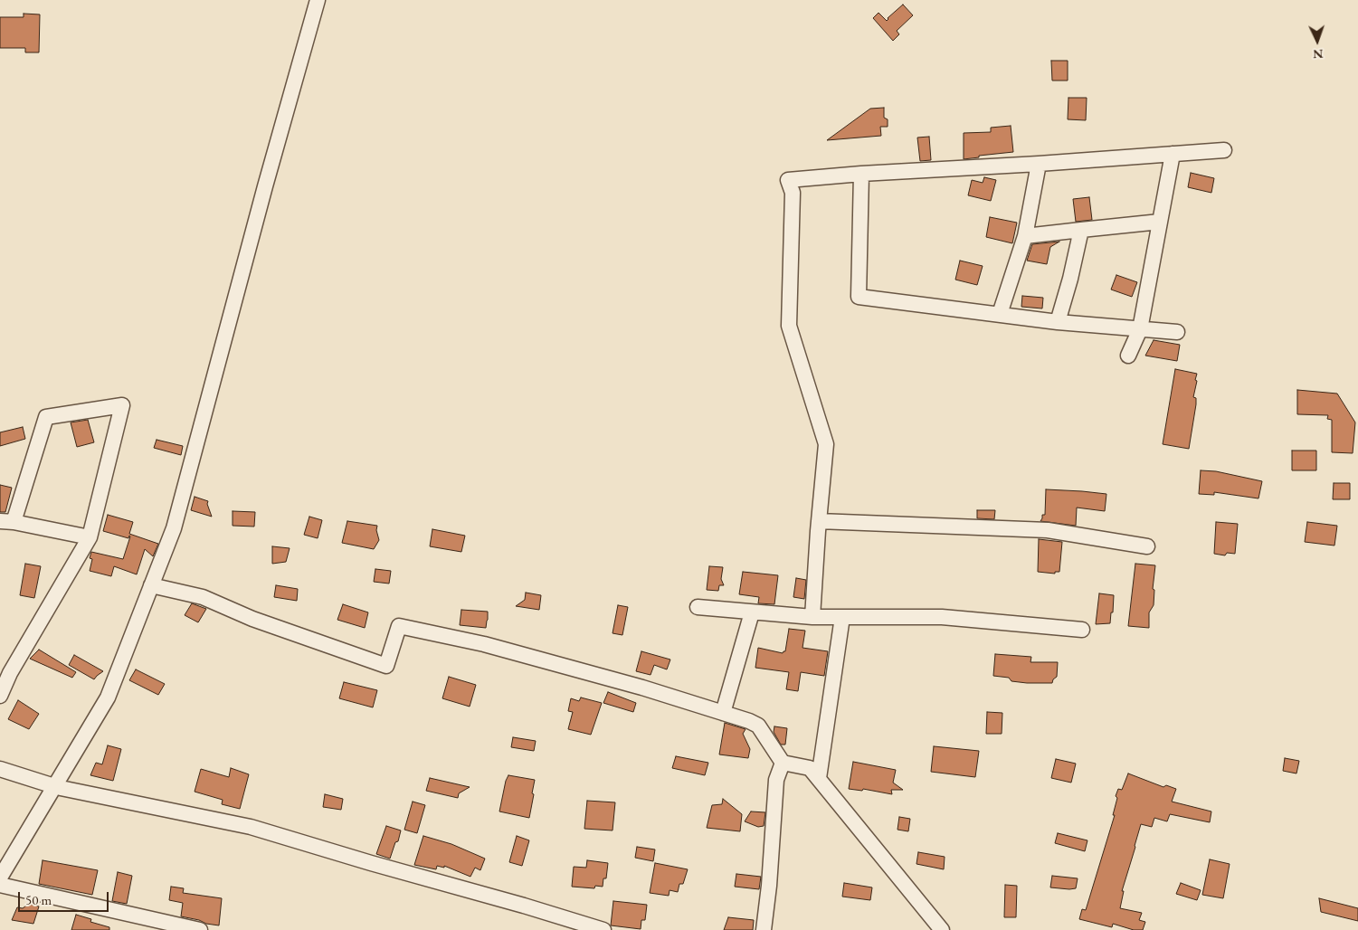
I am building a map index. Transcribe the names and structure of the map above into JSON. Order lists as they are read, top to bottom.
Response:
{
  "scale_bar": "50 m",
  "north": "bottom"
}
